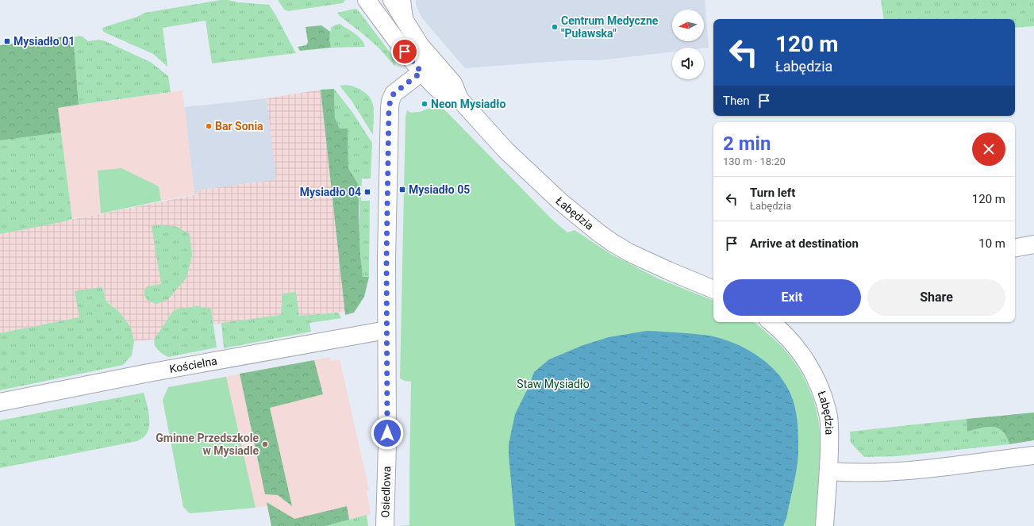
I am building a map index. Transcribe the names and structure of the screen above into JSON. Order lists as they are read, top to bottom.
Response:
{
  "streets": {
    "street": ["Łabędzia", "Kościelna", "Osiedlowa"]
  },
  "crossings": [
    ["Łabędzia", "Osiedlowa"],
    ["Kościelna", "Osiedlowa"]
  ],
  "parks": ["Staw Mysiadło"],
  "places": {
    "other": [
      "Centrum Medyczne \"Puławska\"",
      "Neon Mysiadło",
      "Bar Sonia",
      "Gminne Przedszkole w Mysiadle"
    ],
    "transit": ["Mysiadło 01", "Mysiadło 05", "Mysiadło 04"]
  },
  "north": "left",
  "page": {
    "turn": ["120 m", "Łabędzia"],
    "then": "Then",
    "heading": ["2 min", "130 m · 18:20"],
    "list": [
      {
        "name": "Turn left",
        "note": "Łabędzia",
        "value": "120 m"
      },
      {
        "name": "Arrive at destination",
        "value": "10 m"
      }
    ],
    "buttons": ["Exit", "Share"]
  }
}
